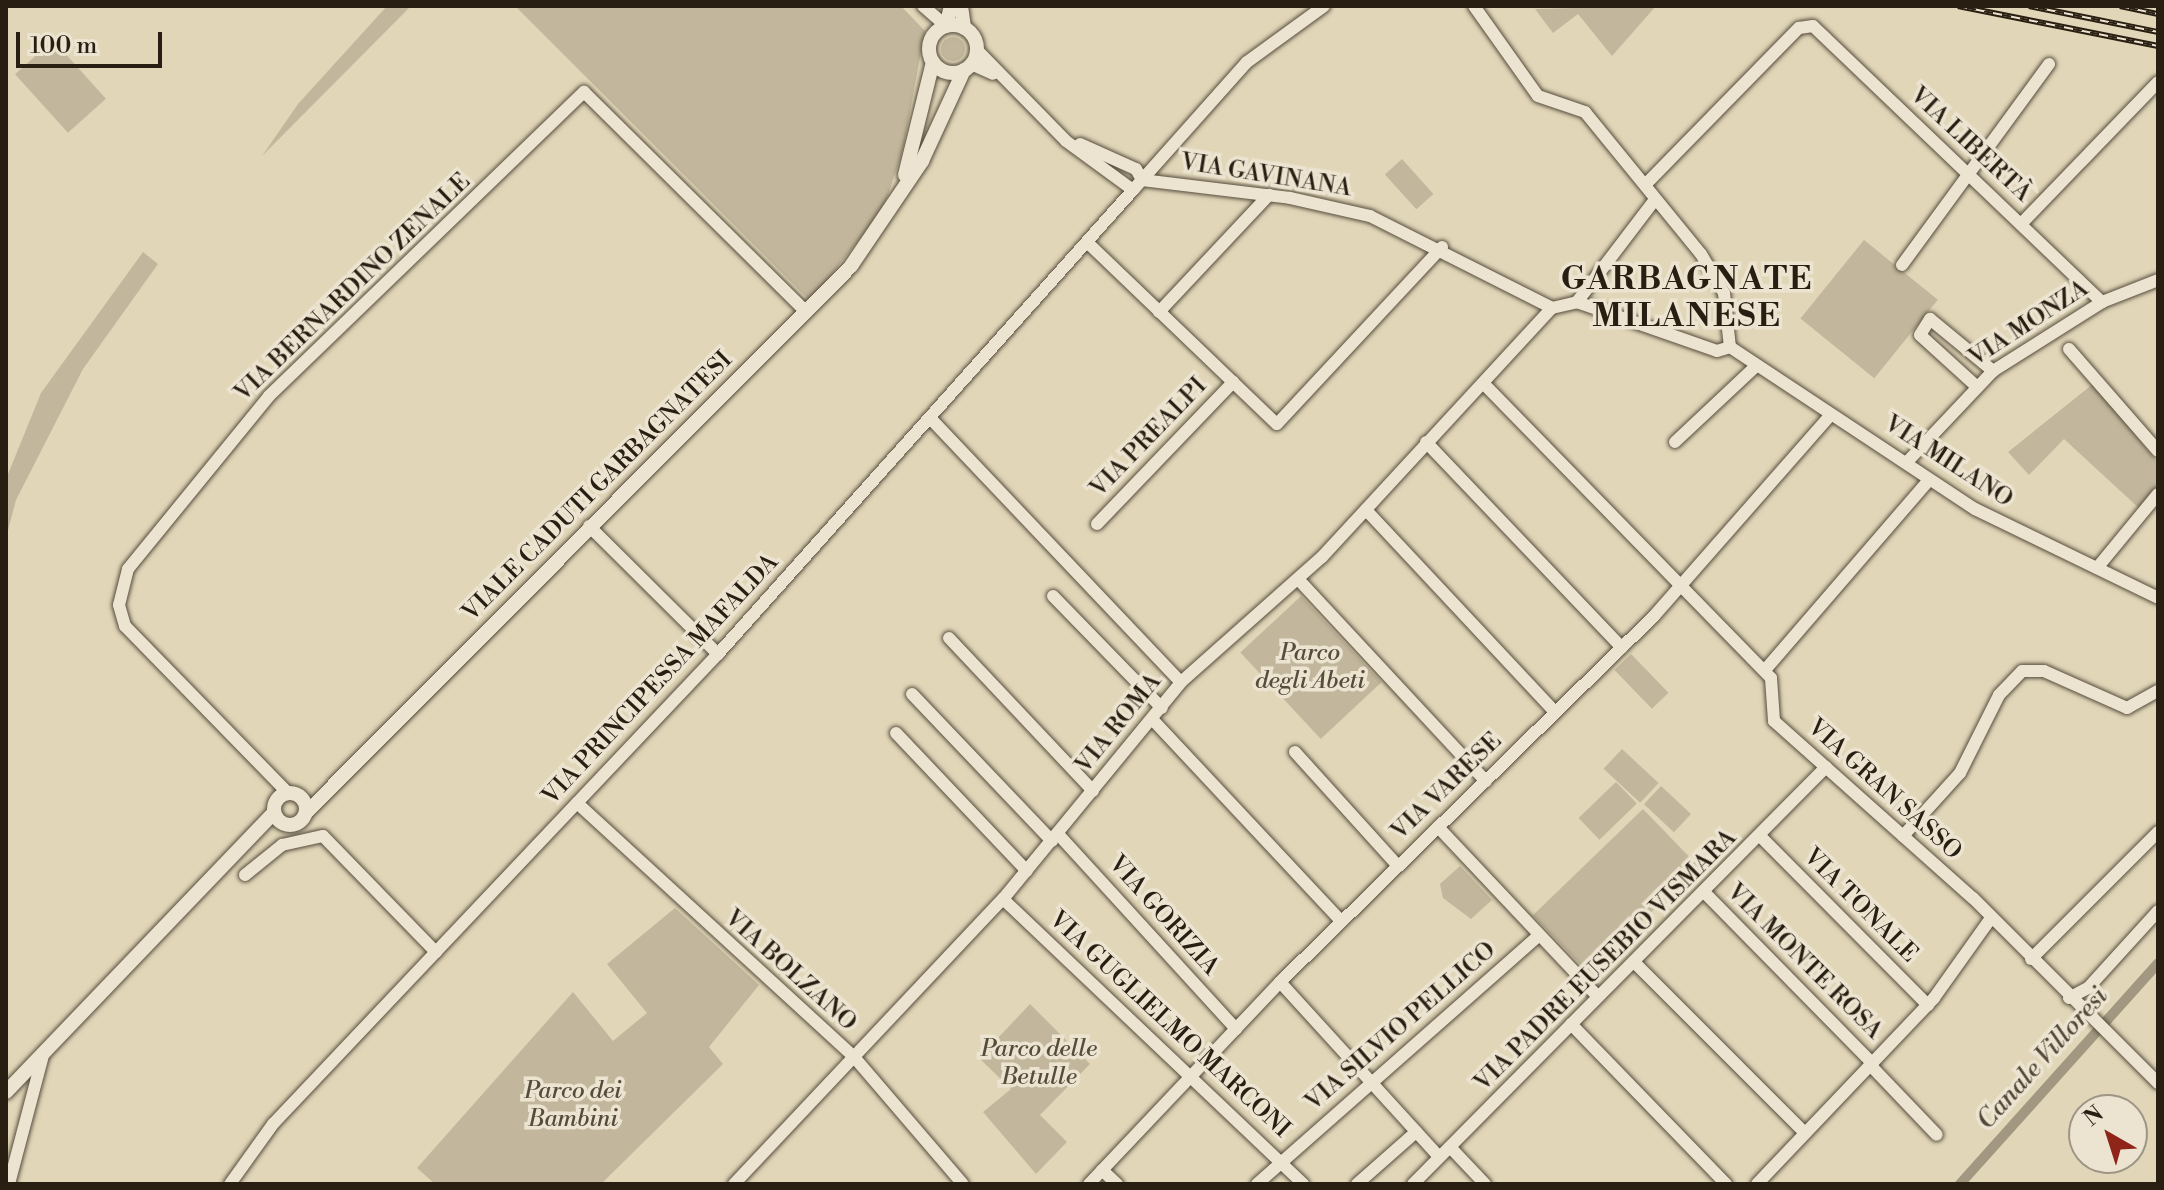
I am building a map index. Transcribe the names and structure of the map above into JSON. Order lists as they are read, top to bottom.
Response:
{
  "streets": {
    "street": [
      "VIA LIBERTÀ",
      "VIA GAVINANA",
      "VIA BERNARDINO ZENALE",
      "VIA MONZA",
      "VIA PREALPI",
      "VIA MILANO",
      "VIALE CADUTI GARBAGNATESI",
      "VIA PRINCIPESSA MAFALDA",
      "VIA ROMA",
      "VIA VARESE",
      "VIA GRAN SASSO",
      "VIA TONALE",
      "VIA GORIZIA",
      "VIA PADRE EUSEBIO VISMARA",
      "VIA MONTE ROSA",
      "VIA BOLZANO",
      "VIA GUGLIELMO MARCONI",
      "VIA SILVIO PELLICO"
    ]
  },
  "crossings": [
    ["VIA LIBERTÀ", "VIA MONZA"],
    ["VIA GAVINANA", "VIA PRINCIPESSA MAFALDA"],
    ["VIA GAVINANA", "VIA ROMA"],
    ["VIA BERNARDINO ZENALE", "VIALE CADUTI GARBAGNATESI"],
    ["VIA MONZA", "VIA MILANO"],
    ["VIA MILANO", "VIA VARESE"],
    ["VIA PRINCIPESSA MAFALDA", "VIA BOLZANO"],
    ["VIA ROMA", "VIA GORIZIA"],
    ["VIA ROMA", "VIA BOLZANO"],
    ["VIA ROMA", "VIA GUGLIELMO MARCONI"],
    ["VIA VARESE", "VIA GORIZIA"],
    ["VIA VARESE", "VIA GUGLIELMO MARCONI"],
    ["VIA GRAN SASSO", "VIA PADRE EUSEBIO VISMARA"],
    ["VIA TONALE", "VIA PADRE EUSEBIO VISMARA"],
    ["VIA PADRE EUSEBIO VISMARA", "VIA MONTE ROSA"],
    ["VIA GUGLIELMO MARCONI", "VIA SILVIO PELLICO"]
  ],
  "districts": ["GARBAGNATE MILANESE"],
  "water": ["Canale Villoresi"],
  "parks": ["Parco degli Abeti", "Parco delle Betulle", "Parco dei Bambini"],
  "scale_bar": "100 m",
  "north": "top left"
}
